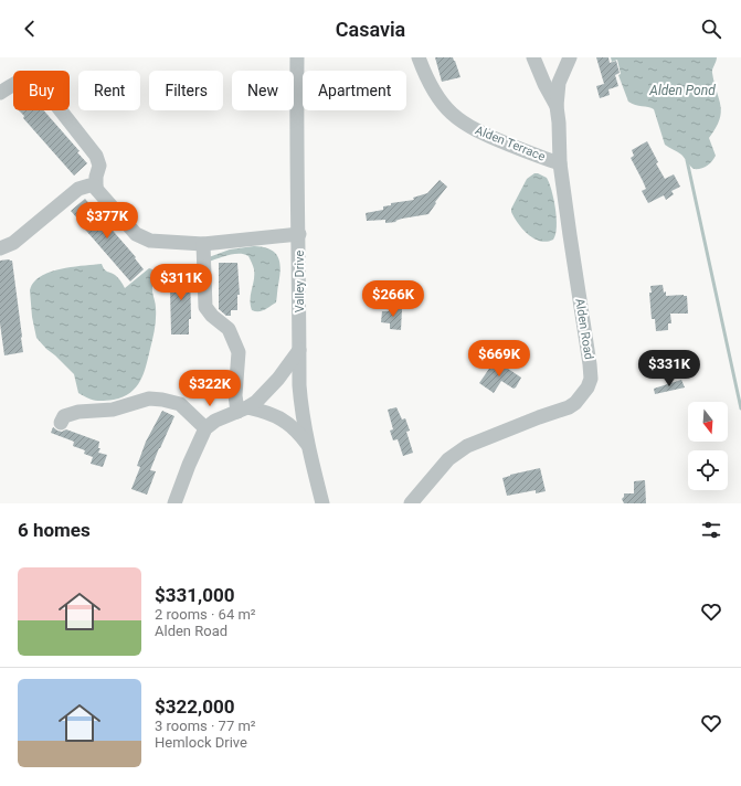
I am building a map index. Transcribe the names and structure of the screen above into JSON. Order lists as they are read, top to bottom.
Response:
{
  "streets": {
    "street": ["Alden Terrace", "Valley Drive", "Alden Road"]
  },
  "crossings": [
    ["Alden Terrace", "Alden Road"]
  ],
  "water": ["Alden Pond"],
  "north": "bottom",
  "page": {
    "header": "Casavia",
    "chip": [
      "Buy",
      "Rent",
      "Filters",
      "New",
      "Apartment"
    ],
    "price": [
      "$377K",
      "$311K",
      "$266K",
      "$669K",
      "$331K",
      "$322K"
    ],
    "heading": "6 homes",
    "list": [
      {
        "name": "$331,000",
        "note": "2 rooms · 64 m² · Alden Road"
      },
      {
        "name": "$322,000",
        "note": "3 rooms · 77 m² · Hemlock Drive"
      }
    ]
  }
}
